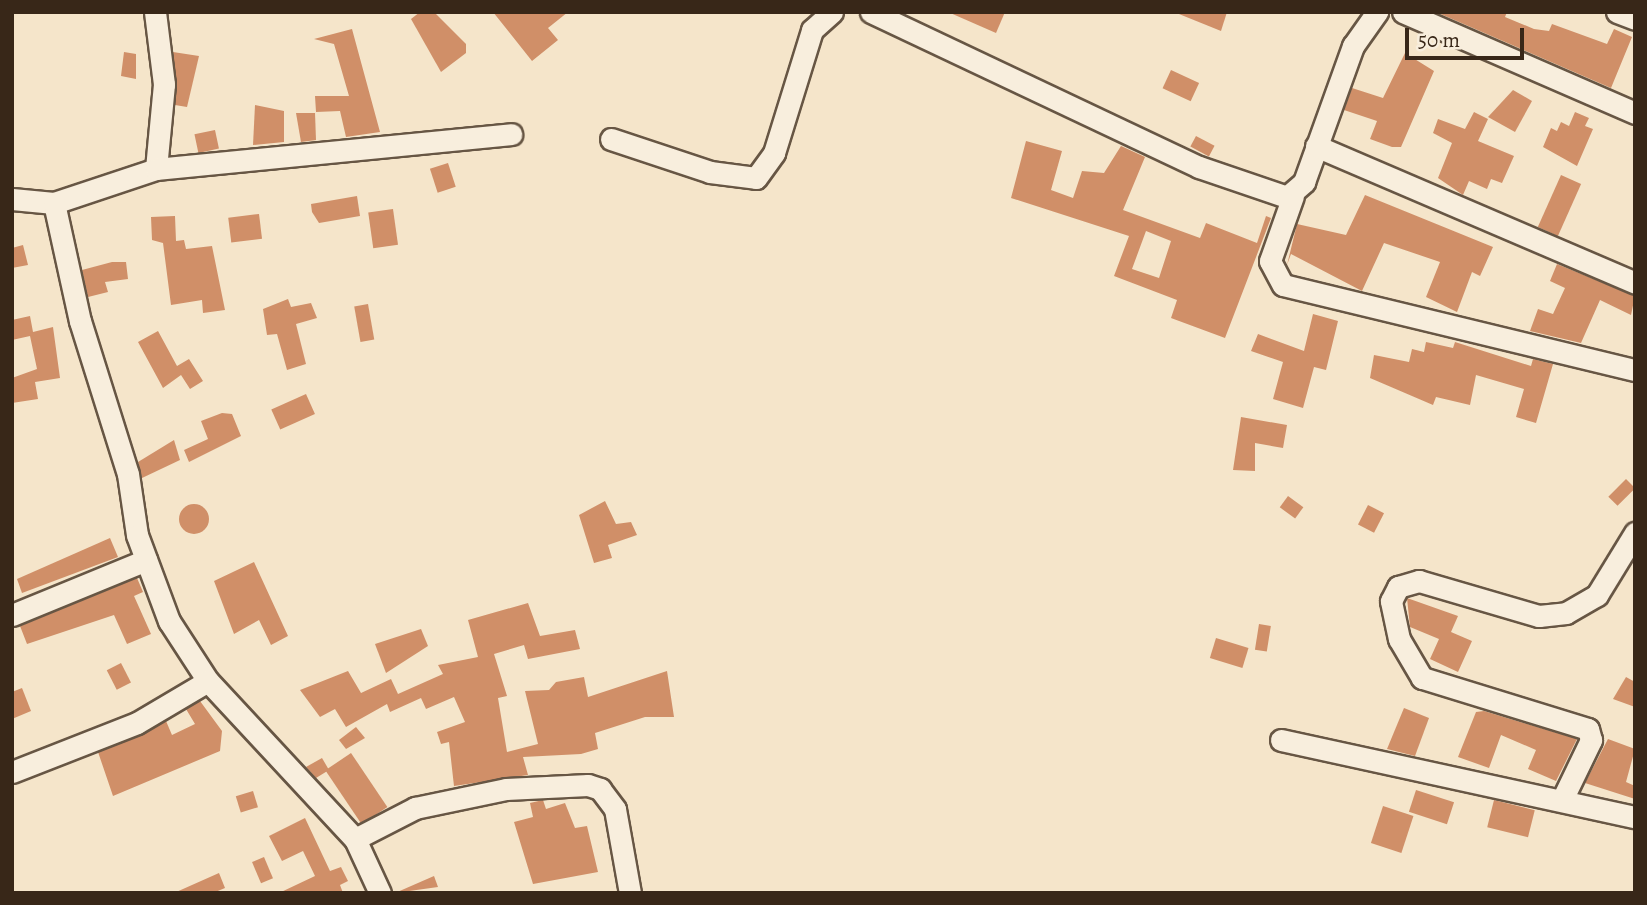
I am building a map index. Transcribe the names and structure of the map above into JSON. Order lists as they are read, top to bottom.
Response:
{
  "scale_bar": "50 m"
}
